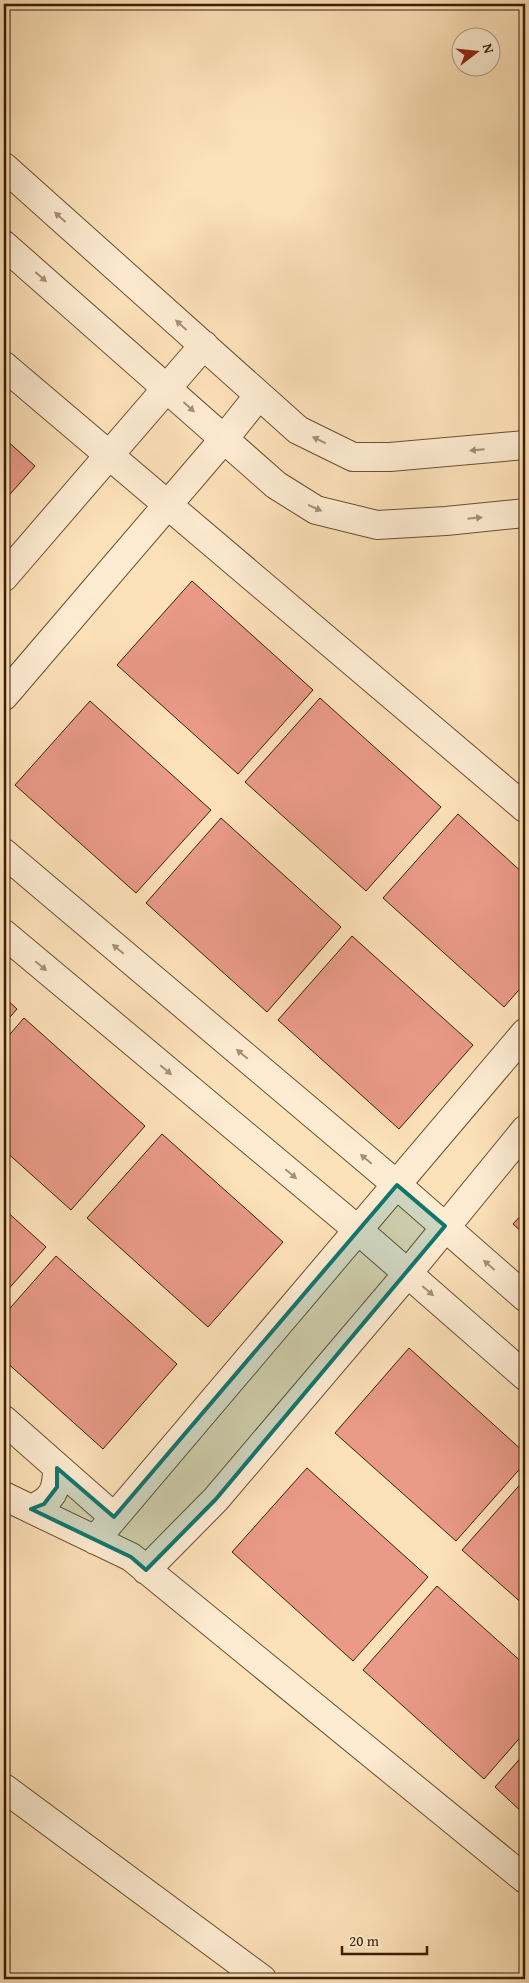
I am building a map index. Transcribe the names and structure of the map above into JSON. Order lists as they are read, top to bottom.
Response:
{
  "scale_bar": "20 m",
  "north": "right"
}
